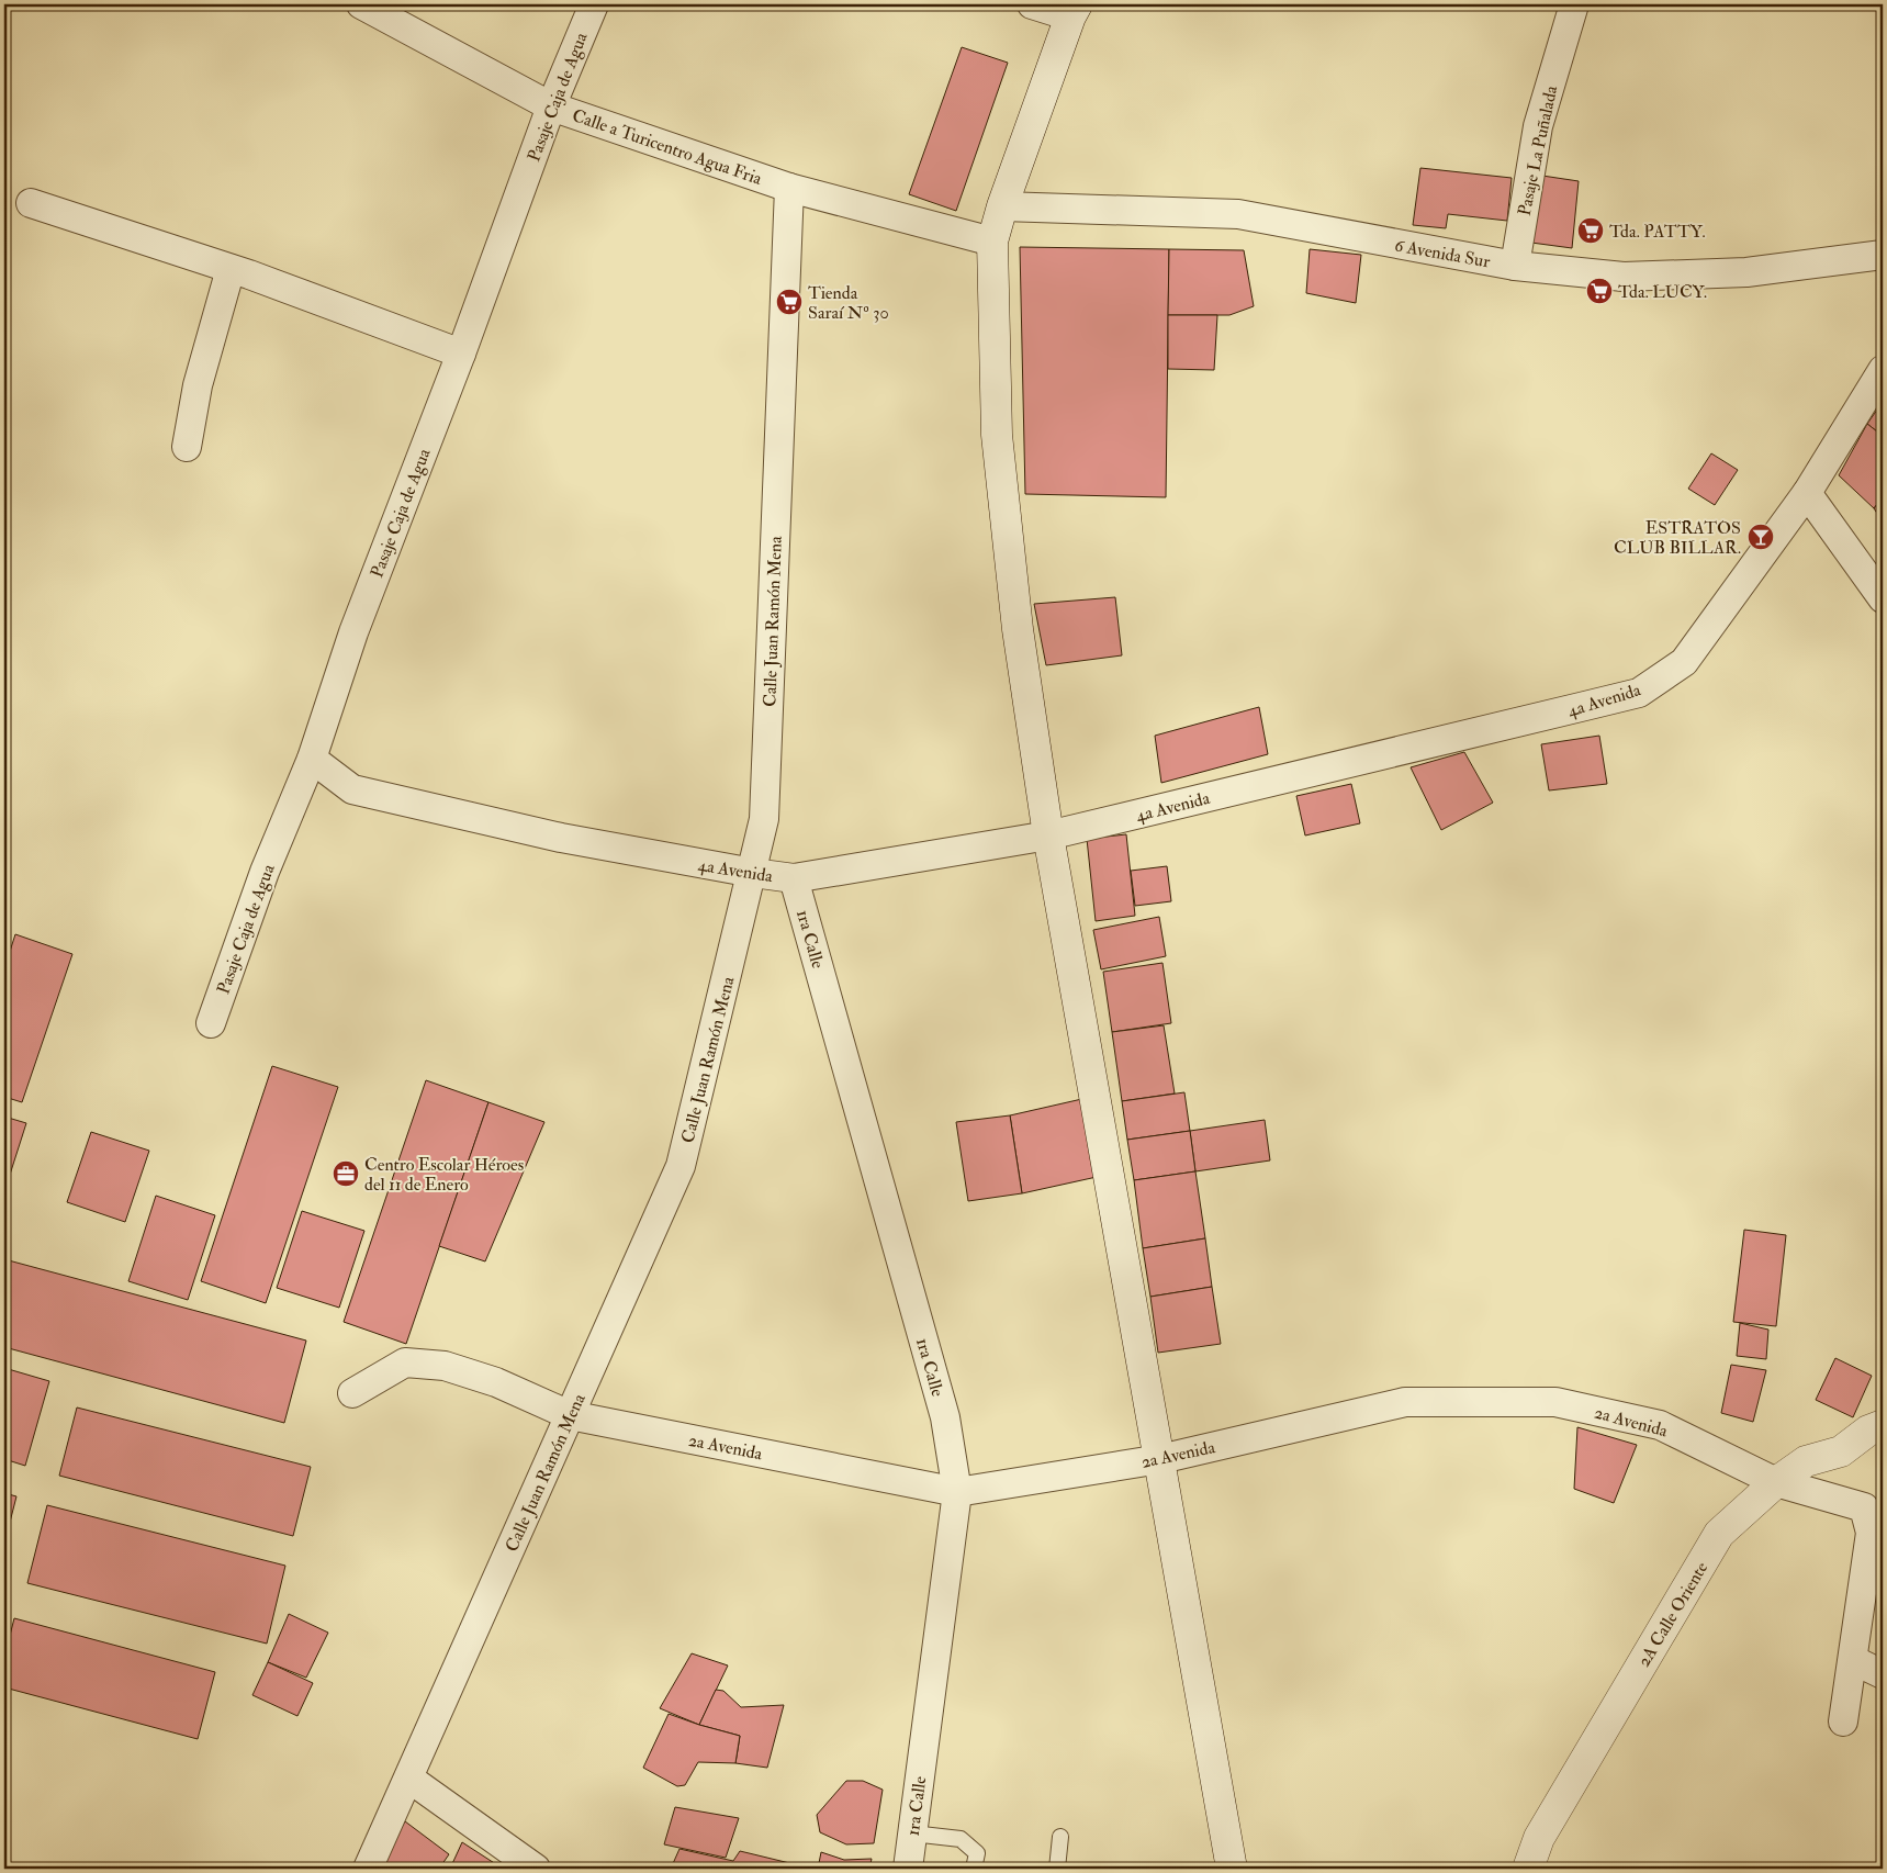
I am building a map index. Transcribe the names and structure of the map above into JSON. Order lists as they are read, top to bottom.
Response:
{
  "streets": {
    "main road": ["2A Calle Oriente"],
    "street": [
      "Pasaje Caja de Agua",
      "Calle a Turicentro Agua Fria",
      "Pasaje La Puñalada",
      "6 Avenida Sur",
      "Calle Juan Ramón Mena",
      "4a Avenida",
      "1ra Calle",
      "2a Avenida"
    ]
  },
  "crossings": [
    ["Pasaje Caja de Agua", "Calle a Turicentro Agua Fria"],
    ["Pasaje Caja de Agua", "4a Avenida"],
    ["Calle a Turicentro Agua Fria", "Calle Juan Ramón Mena"],
    ["Pasaje La Puñalada", "6 Avenida Sur"],
    ["Calle Juan Ramón Mena", "4a Avenida"],
    ["Calle Juan Ramón Mena", "2a Avenida"],
    ["4a Avenida", "1ra Calle"],
    ["1ra Calle", "2a Avenida"],
    ["2a Avenida", "2A Calle Oriente"]
  ],
  "places": {
    "supermarket": ["Tda. PATTY.", "Tda. LUCY.", "Tienda Saraí Nº 30"],
    "bar": ["ESTRATOS CLUB BILLAR."],
    "office": ["Centro Escolar Héroes del 11 de Enero"]
  }
}
